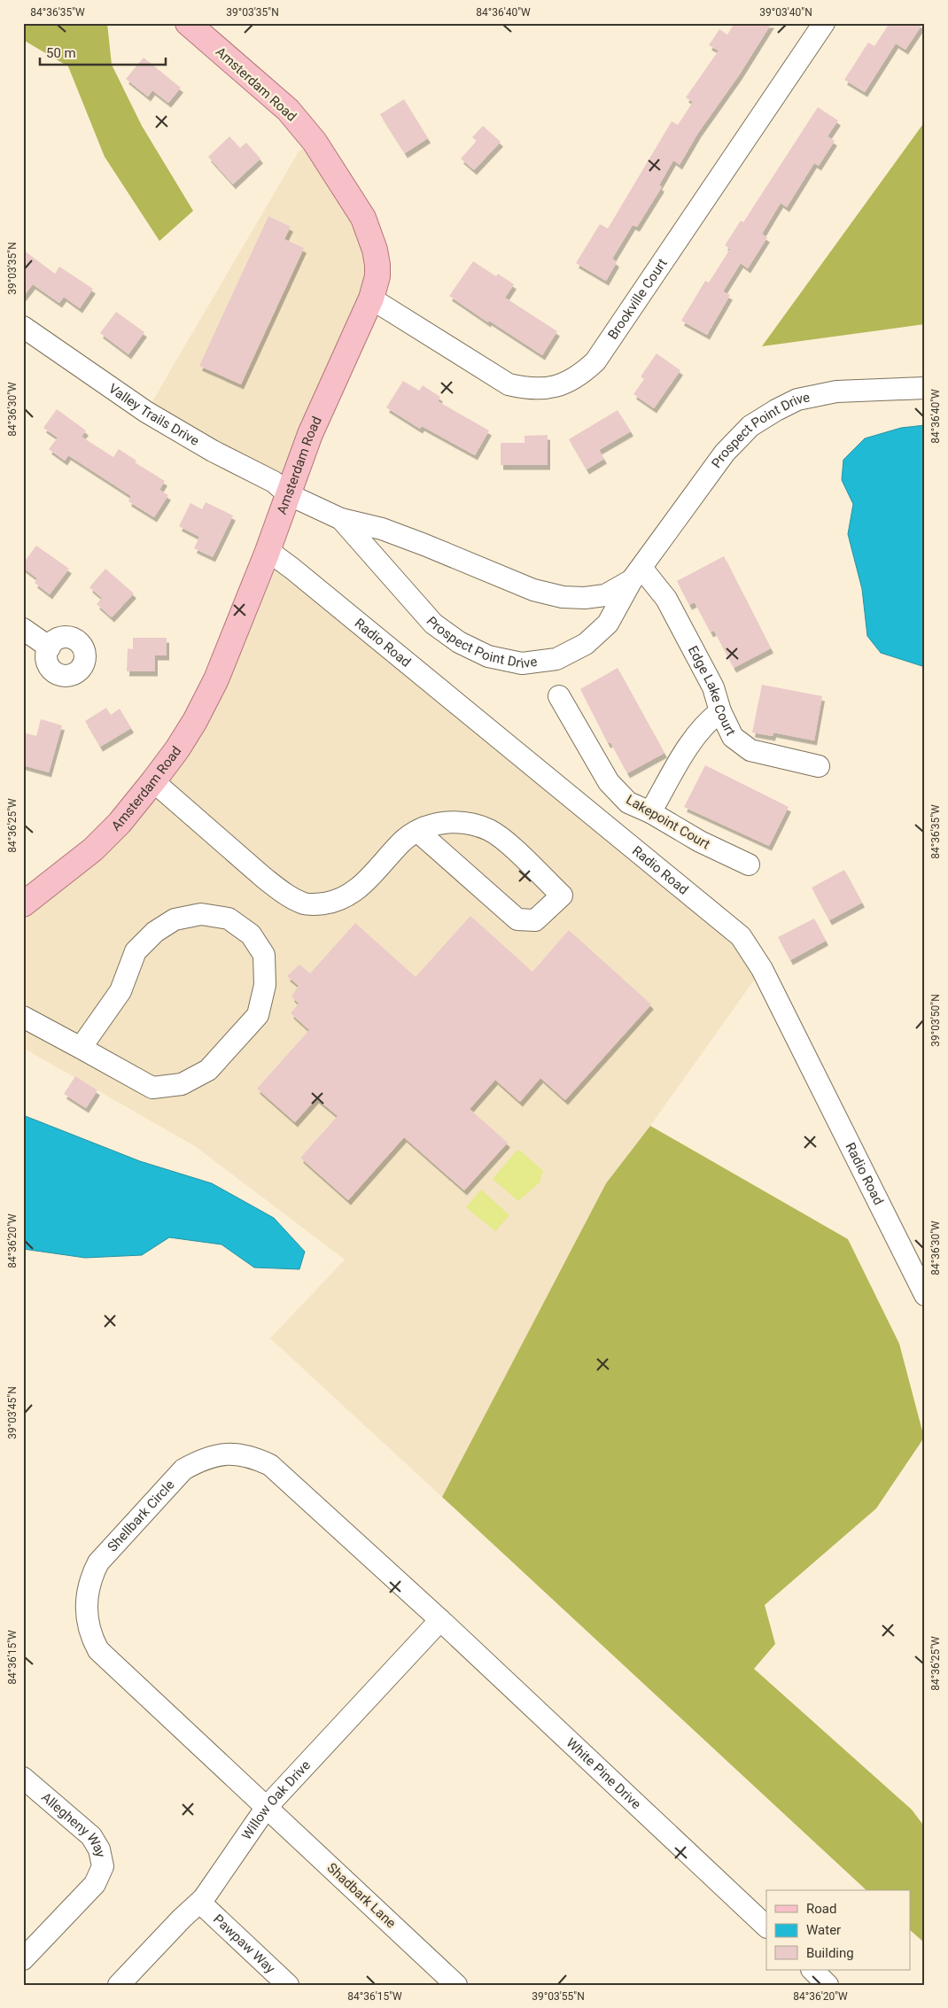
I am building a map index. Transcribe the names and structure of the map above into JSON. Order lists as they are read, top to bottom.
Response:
{
  "streets": {
    "main road": ["Amsterdam Road"],
    "street": [
      "Brookville Court",
      "Valley Trails Drive",
      "Prospect Point Drive",
      "Radio Road",
      "Edge Lake Court",
      "Lakepoint Court",
      "Shellbark Circle",
      "White Pine Drive",
      "Willow Oak Drive",
      "Allegheny Way",
      "Shadbark Lane",
      "Pawpaw Way"
    ]
  },
  "crossings": [
    ["Amsterdam Road", "Brookville Court"],
    ["Amsterdam Road", "Valley Trails Drive"],
    ["Amsterdam Road", "Prospect Point Drive"],
    ["Amsterdam Road", "Radio Road"],
    ["Valley Trails Drive", "Prospect Point Drive"],
    ["Prospect Point Drive", "Edge Lake Court"],
    ["Shellbark Circle", "White Pine Drive"],
    ["Shellbark Circle", "Willow Oak Drive"],
    ["Shellbark Circle", "Shadbark Lane"],
    ["White Pine Drive", "Willow Oak Drive"],
    ["Willow Oak Drive", "Shadbark Lane"],
    ["Willow Oak Drive", "Pawpaw Way"]
  ],
  "legend": ["Road", "Water", "Building"],
  "scale_bar": "50 m",
  "coordinates": [
    "84°36'35\"W",
    "39°03'35\"N",
    "84°36'40\"W",
    "39°03'40\"N",
    "84°36'30\"W",
    "84°36'25\"W",
    "39°03'50\"N",
    "84°36'20\"W",
    "39°03'45\"N",
    "84°36'15\"W",
    "39°03'55\"N"
  ]
}
